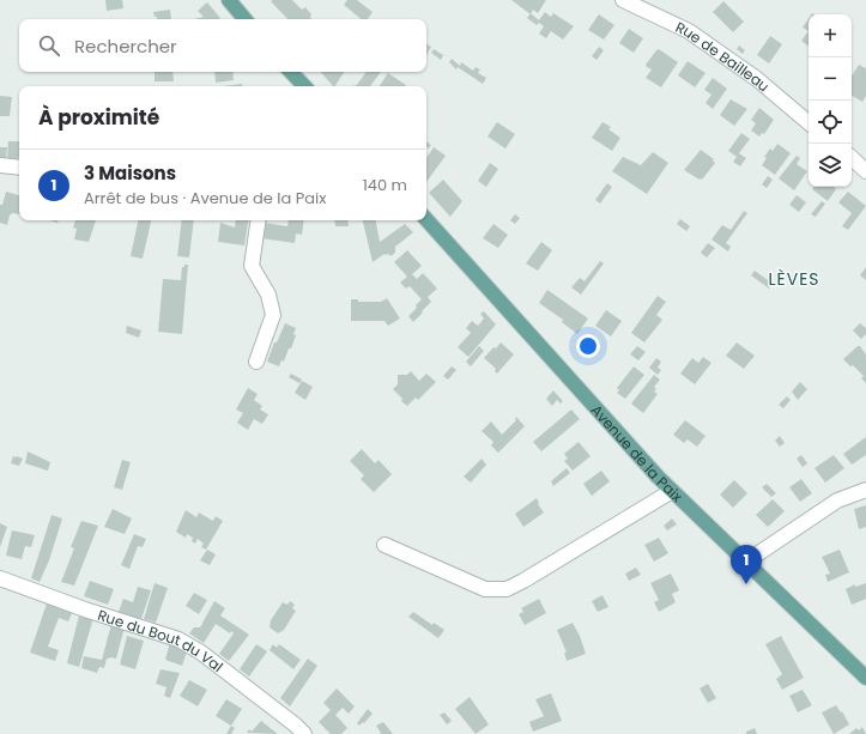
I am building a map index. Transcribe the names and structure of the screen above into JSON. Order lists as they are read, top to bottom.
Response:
{
  "streets": {
    "main road": ["Avenue de la Paix"],
    "street": ["Rue de Bailleau", "Rue du Bout du Val"]
  },
  "districts": ["LÈVES"],
  "page": {
    "map_buttons": ["+", "−"],
    "search": "Rechercher",
    "heading": "À proximité",
    "list": [
      {
        "mark": "1",
        "name": "3 Maisons",
        "note": "Arrêt de bus · Avenue de la Paix",
        "value": "140 m"
      }
    ],
    "pins": "1"
  }
}
